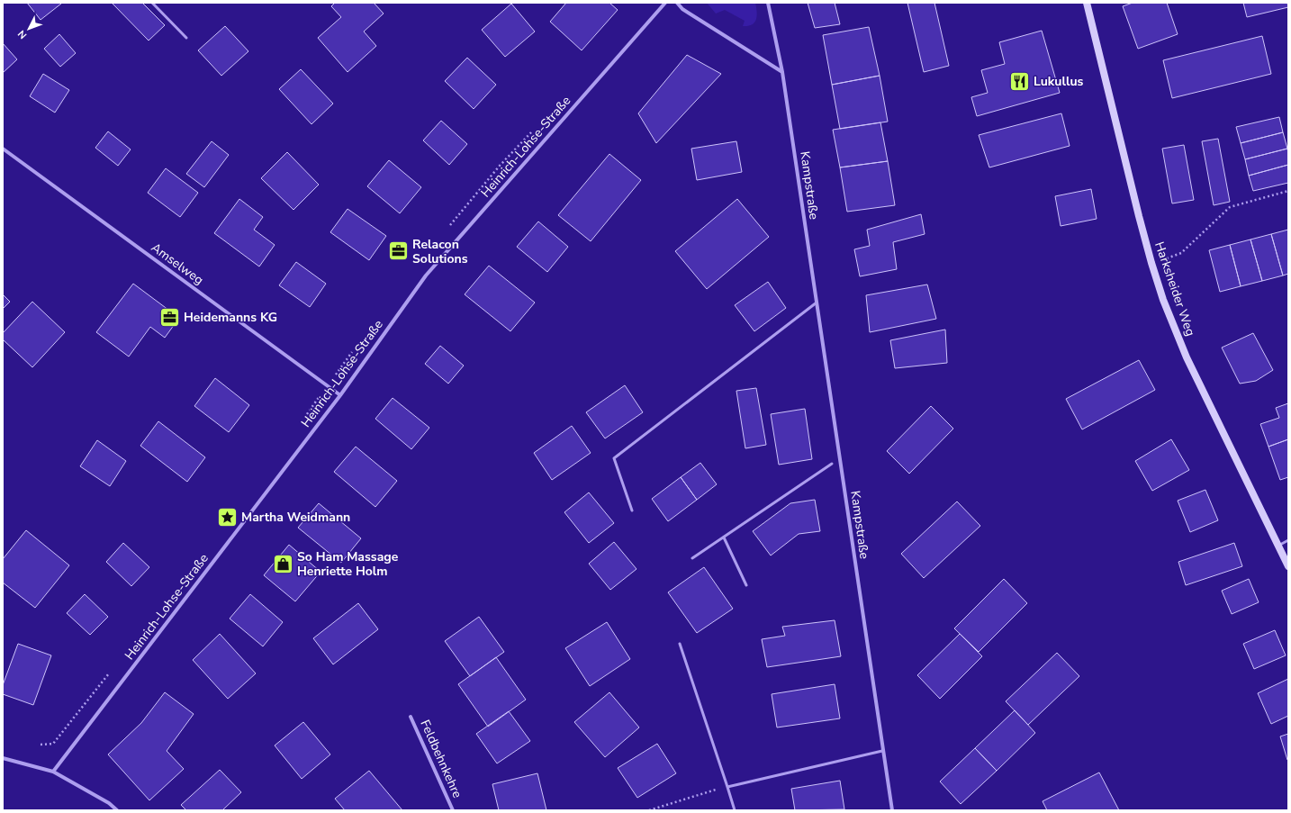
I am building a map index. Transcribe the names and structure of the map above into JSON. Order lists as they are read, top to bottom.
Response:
{
  "streets": {
    "main road": ["Harksheider Weg"],
    "street": [
      "Heinrich-Lohse-Straße",
      "Kampstraße",
      "Amselweg",
      "Feldbehnkehre"
    ]
  },
  "crossings": [
    ["Heinrich-Lohse-Straße", "Amselweg"]
  ],
  "places": {
    "restaurant": ["Lukullus"],
    "office": ["Relacon Solutions", "Heidemanns KG"],
    "place": ["Martha Weidmann"],
    "shop": ["So Ham Massage Henriette Holm"]
  },
  "north": "bottom left"
}
